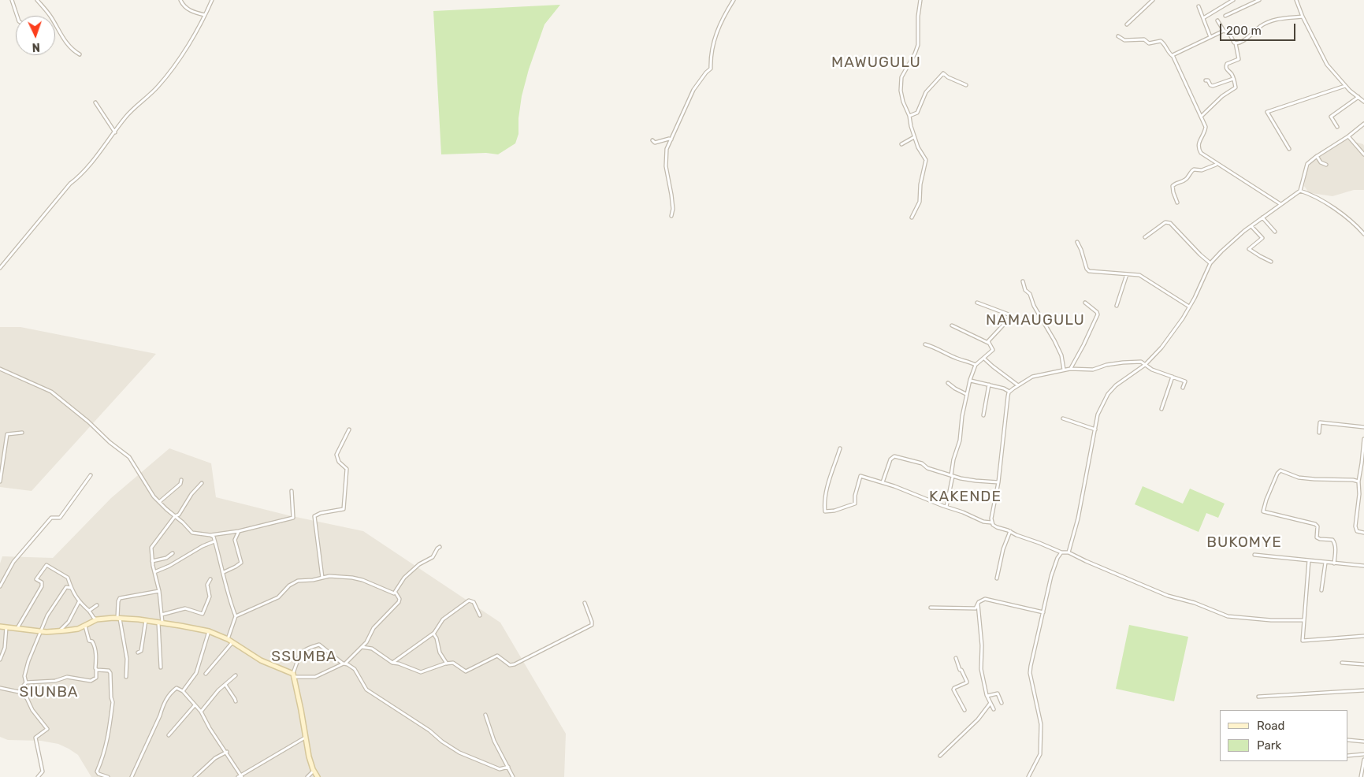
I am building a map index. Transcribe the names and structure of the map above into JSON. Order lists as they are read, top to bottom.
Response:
{
  "districts": [
    "MAWUGULU",
    "NAMAUGULU",
    "KAKENDE",
    "BUKOMYE",
    "SSUMBA",
    "SIUNBA"
  ],
  "legend": ["Road", "Park"],
  "scale_bar": "200 m",
  "north": "bottom"
}
